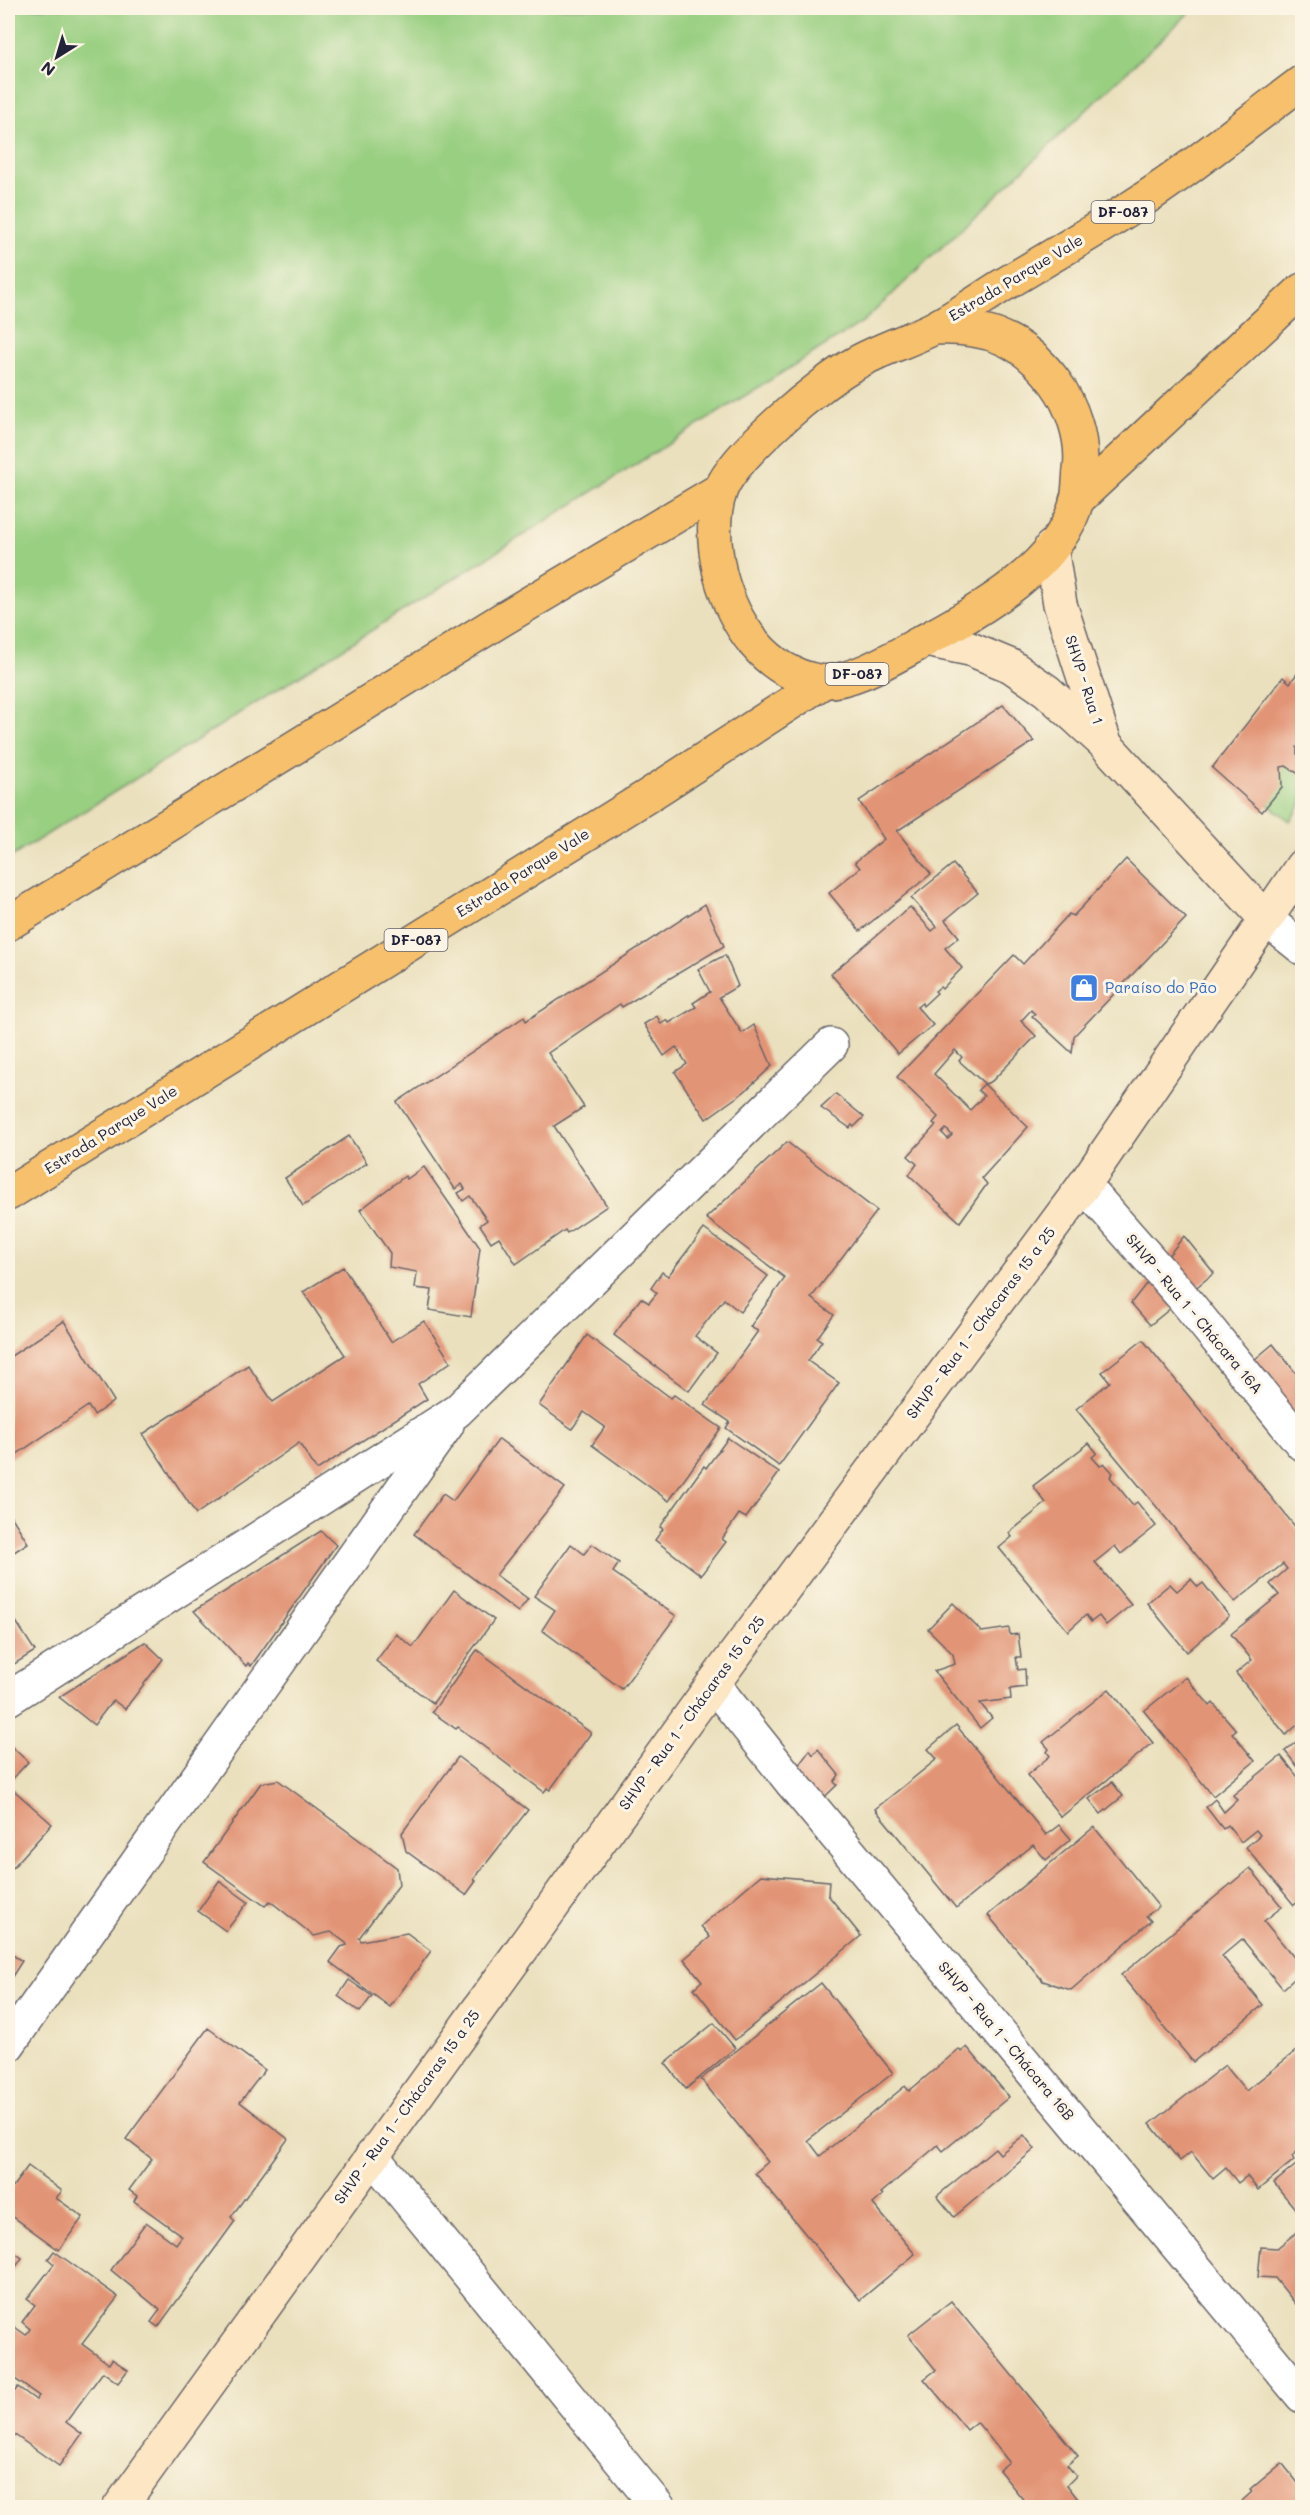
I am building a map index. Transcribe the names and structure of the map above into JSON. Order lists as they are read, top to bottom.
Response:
{
  "streets": {
    "main road": ["DF-087", "Estrada Parque Vale"],
    "street": [
      "SHVP - Rua 1",
      "SHVP - Rua 1 - Chácara 16A",
      "SHVP - Rua 1 - Chácaras 15 a 25",
      "SHVP - Rua 1 - Chácara 16B"
    ]
  },
  "crossings": [
    ["DF-087", "Estrada Parque Vale"],
    ["DF-087", "SHVP - Rua 1"],
    ["SHVP - Rua 1 - Chácara 16A", "SHVP - Rua 1 - Chácaras 15 a 25"],
    ["SHVP - Rua 1 - Chácaras 15 a 25", "SHVP - Rua 1 - Chácara 16B"]
  ],
  "places": {
    "shop": ["Paraíso do Pão"]
  },
  "north": "bottom left"
}
